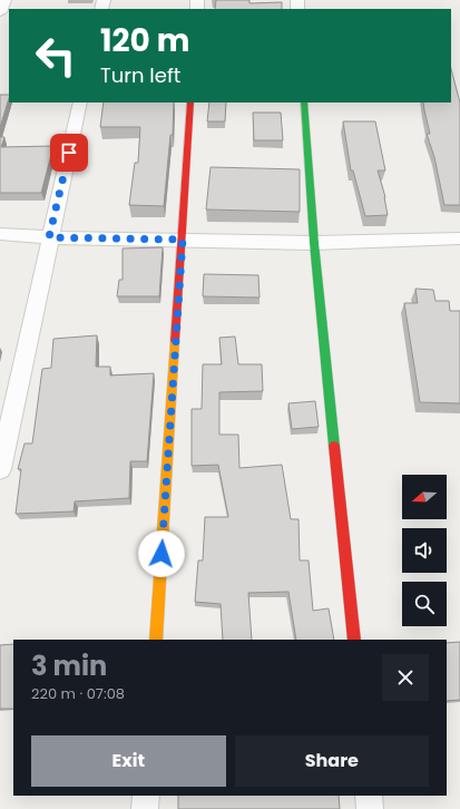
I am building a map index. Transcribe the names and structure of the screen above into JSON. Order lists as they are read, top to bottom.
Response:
{
  "north": "left",
  "page": {
    "turn": ["120 m", "Turn left"],
    "heading": ["3 min", "220 m · 07:08"],
    "buttons": ["Exit", "Share"]
  }
}
